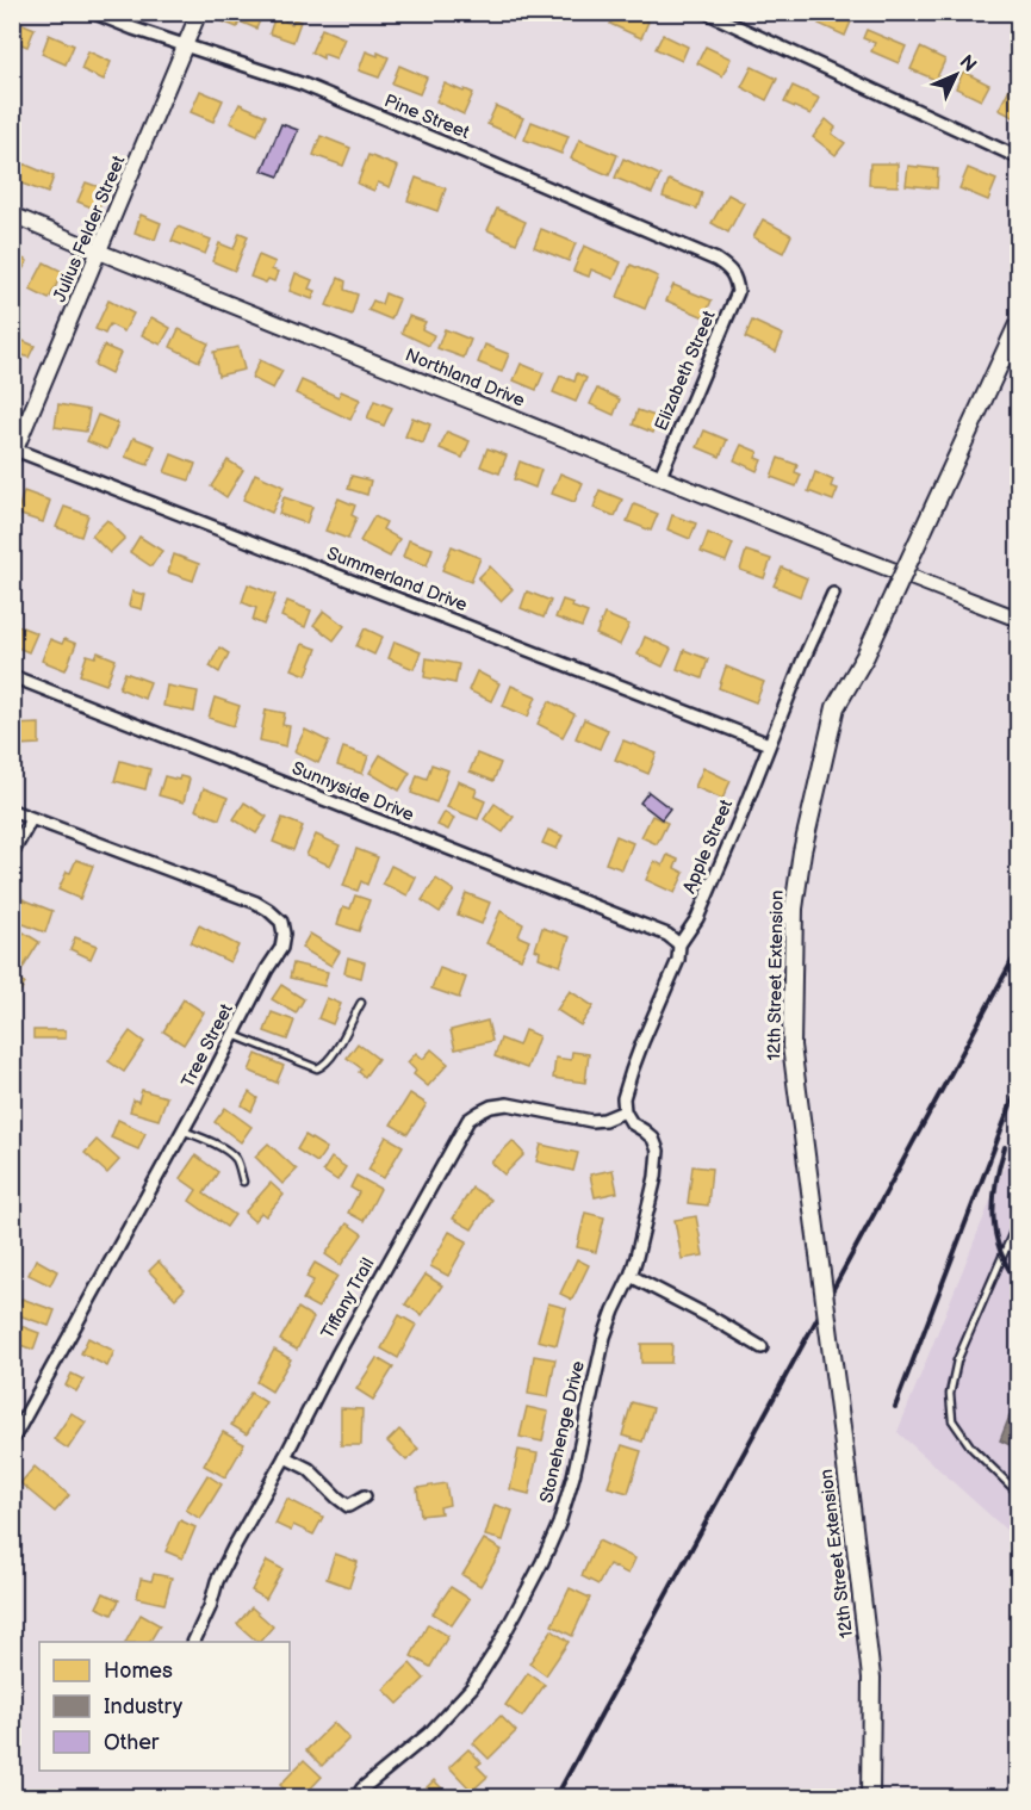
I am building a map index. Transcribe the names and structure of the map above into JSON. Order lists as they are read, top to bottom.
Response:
{
  "streets": {
    "main road": ["12th Street Extension"],
    "street": [
      "Pine Street",
      "Julius Felder Street",
      "Elizabeth Street",
      "Northland Drive",
      "Summerland Drive",
      "Sunnyside Drive",
      "Apple Street",
      "Tree Street",
      "Tiffany Trail",
      "Stonehenge Drive"
    ]
  },
  "crossings": [
    ["Pine Street", "Julius Felder Street"],
    ["Pine Street", "Elizabeth Street"],
    ["Julius Felder Street", "Northland Drive"],
    ["Julius Felder Street", "Summerland Drive"],
    ["Elizabeth Street", "Northland Drive"],
    ["Northland Drive", "12th Street Extension"],
    ["Summerland Drive", "Apple Street"],
    ["Sunnyside Drive", "Apple Street"],
    ["Apple Street", "Tiffany Trail"],
    ["Apple Street", "Stonehenge Drive"],
    ["Tiffany Trail", "Stonehenge Drive"]
  ],
  "legend": ["Homes", "Industry", "Other"],
  "north": "top right"
}
